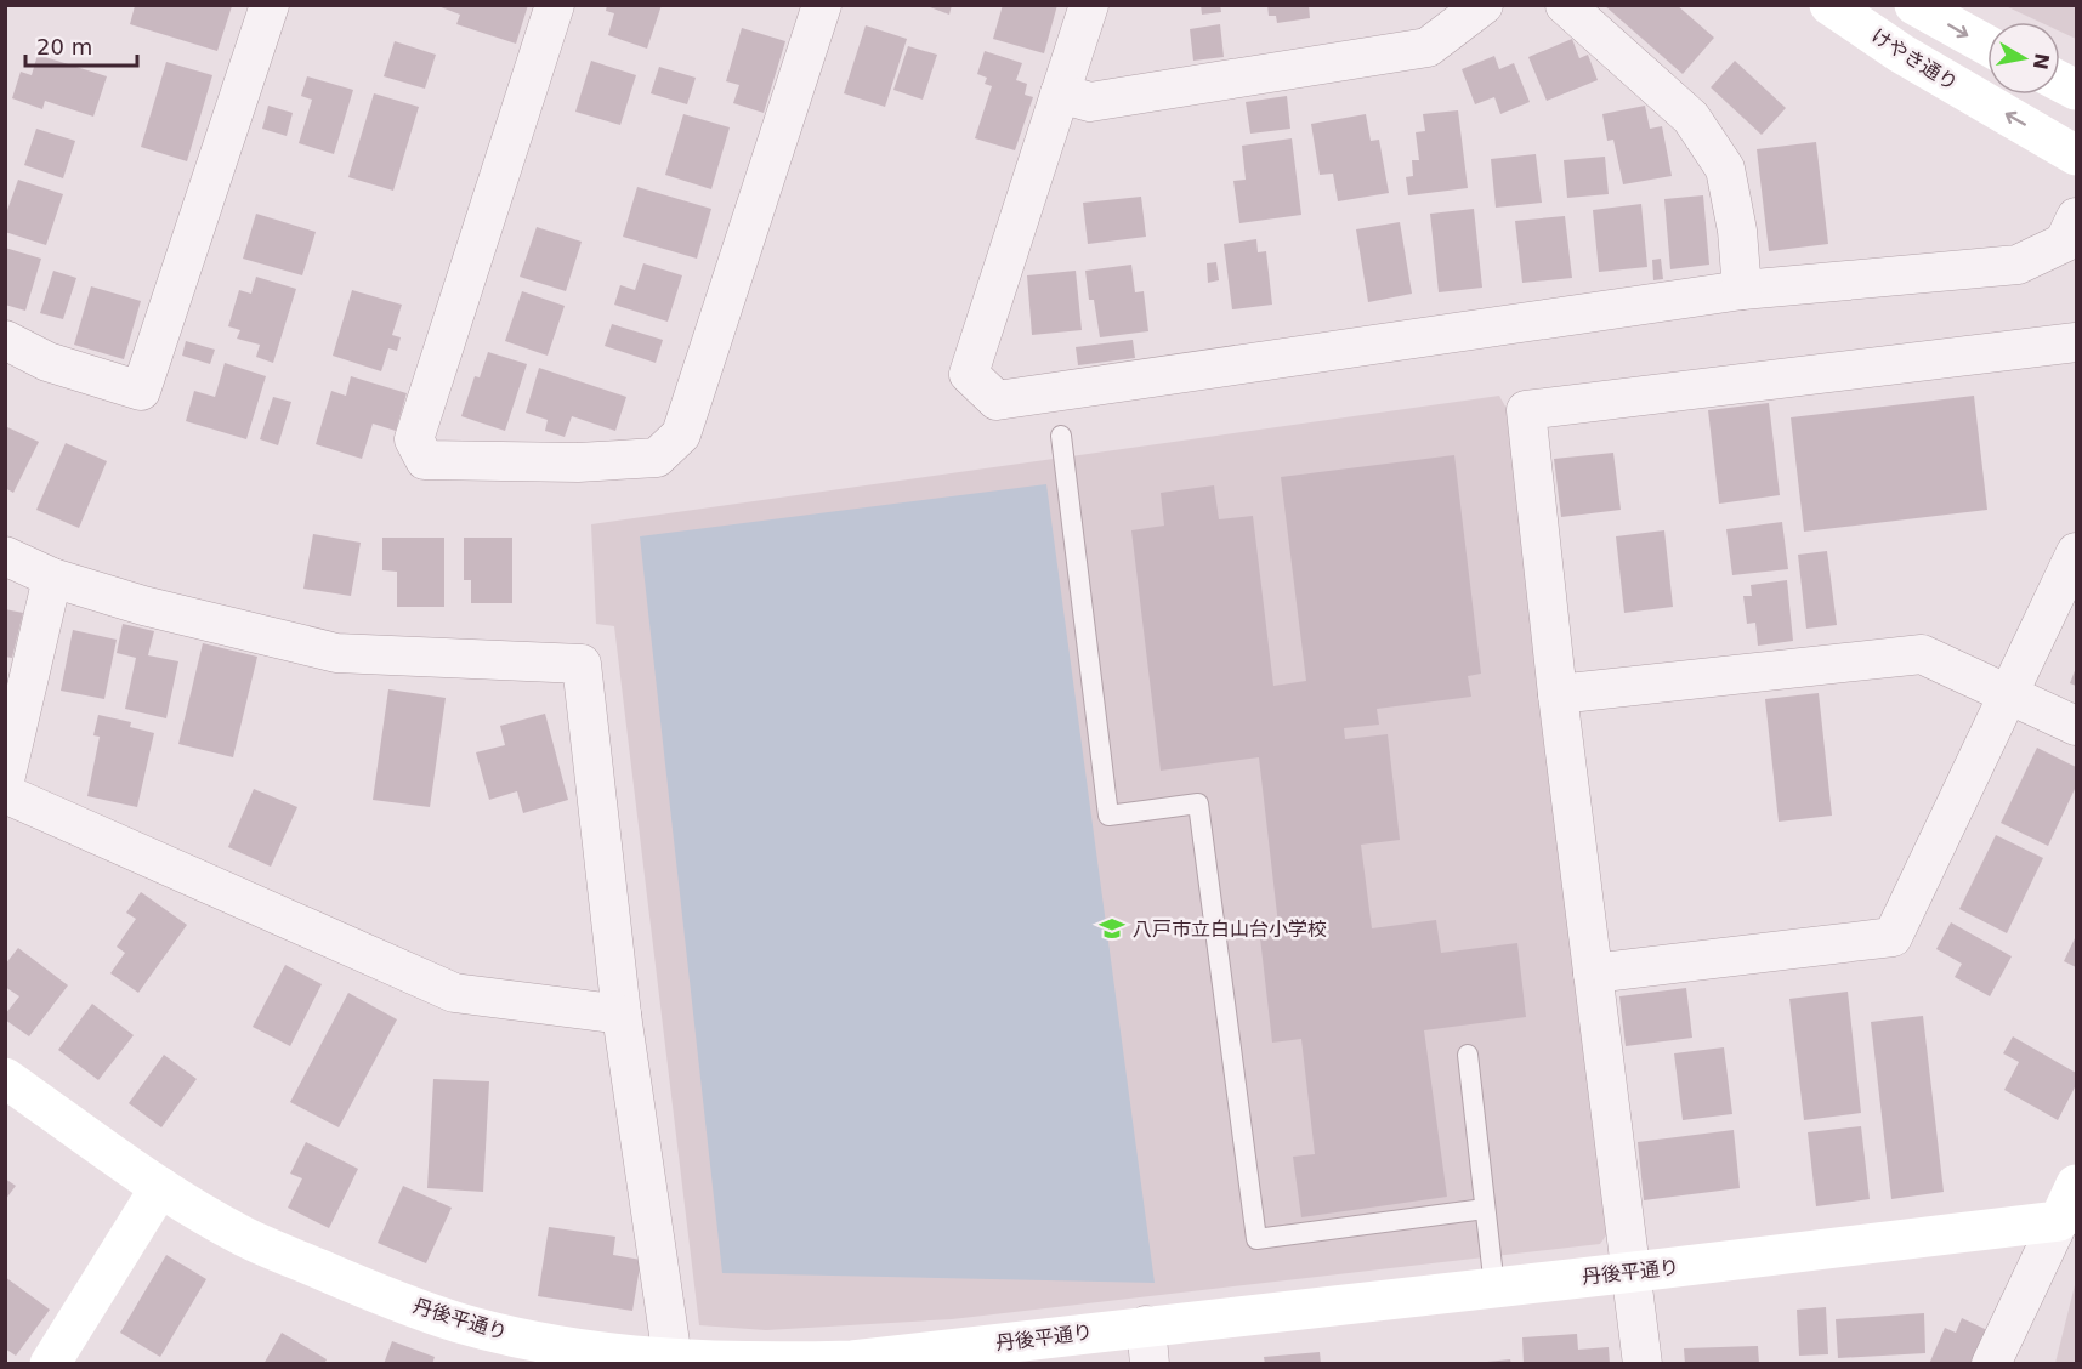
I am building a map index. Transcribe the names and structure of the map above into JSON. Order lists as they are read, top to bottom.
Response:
{
  "streets": {
    "street": ["けやき通り", "丹後平通り"]
  },
  "one_way": ["けやき通り"],
  "places": {
    "school or university": ["八戸市立白山台小学校"]
  },
  "scale_bar": "20 m",
  "north": "right"
}
